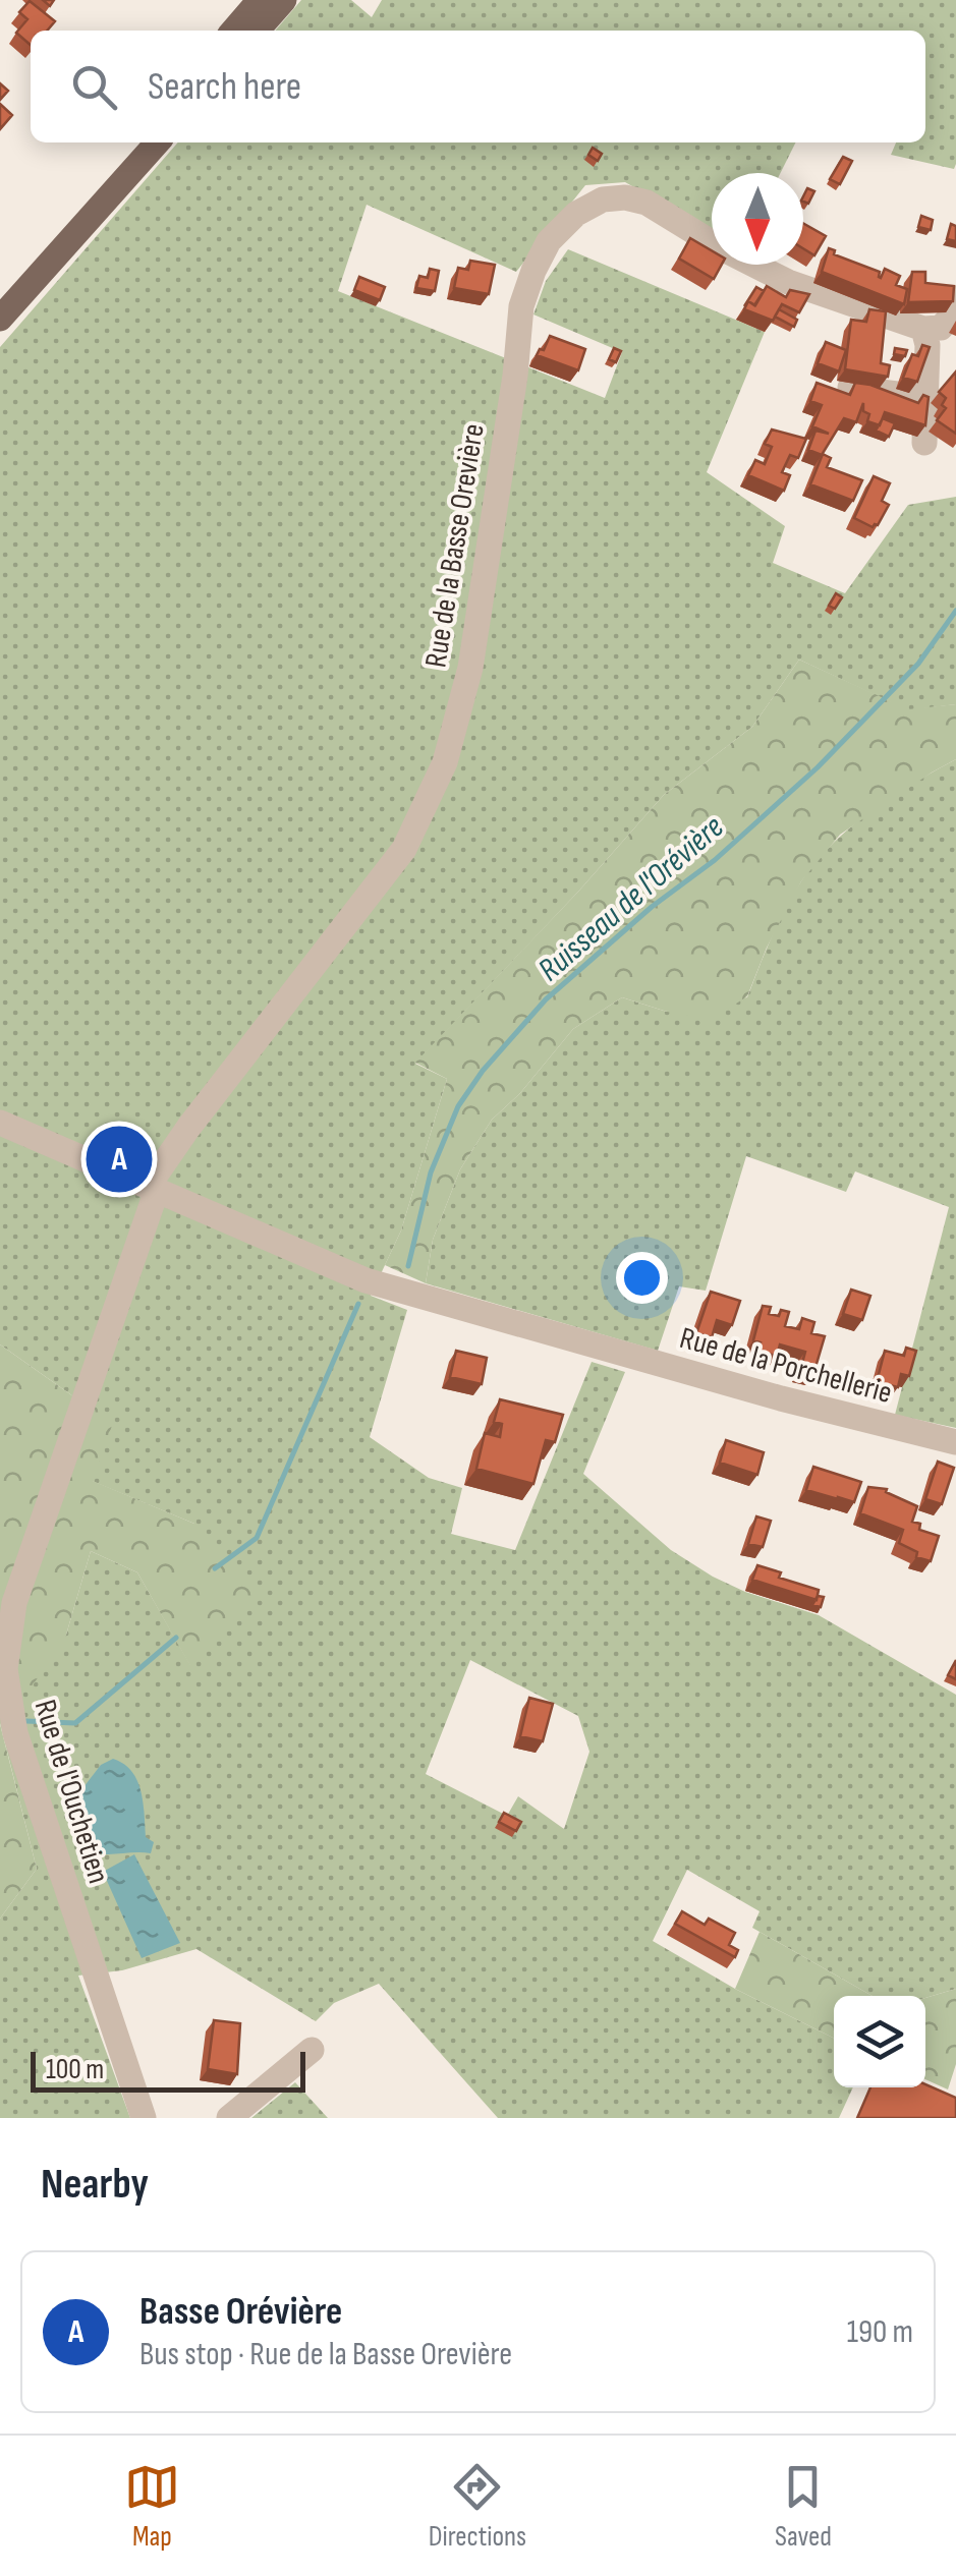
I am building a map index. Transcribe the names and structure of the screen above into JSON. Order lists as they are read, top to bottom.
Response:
{
  "streets": {
    "street": ["Rue de la Basse Orevière", "Rue de la Porchellerie", "Rue de l'Ouchetien"]
  },
  "crossings": [
    ["Rue de la Basse Orevière", "Rue de la Porchellerie"],
    ["Rue de la Basse Orevière", "Rue de l'Ouchetien"],
    ["Rue de la Porchellerie", "Rue de l'Ouchetien"]
  ],
  "water": ["Ruisseau de l'Orévière"],
  "scale_bar": "100 m",
  "north": "bottom",
  "page": {
    "search": "Search here",
    "pins": "A",
    "scale": "100 m",
    "heading": "Nearby",
    "list": [
      {
        "mark": "A",
        "name": "Basse Orévière",
        "note": "Bus stop · Rue de la Basse Orevière",
        "value": "190 m"
      }
    ],
    "nav": ["Map", "Directions", "Saved"]
  }
}
